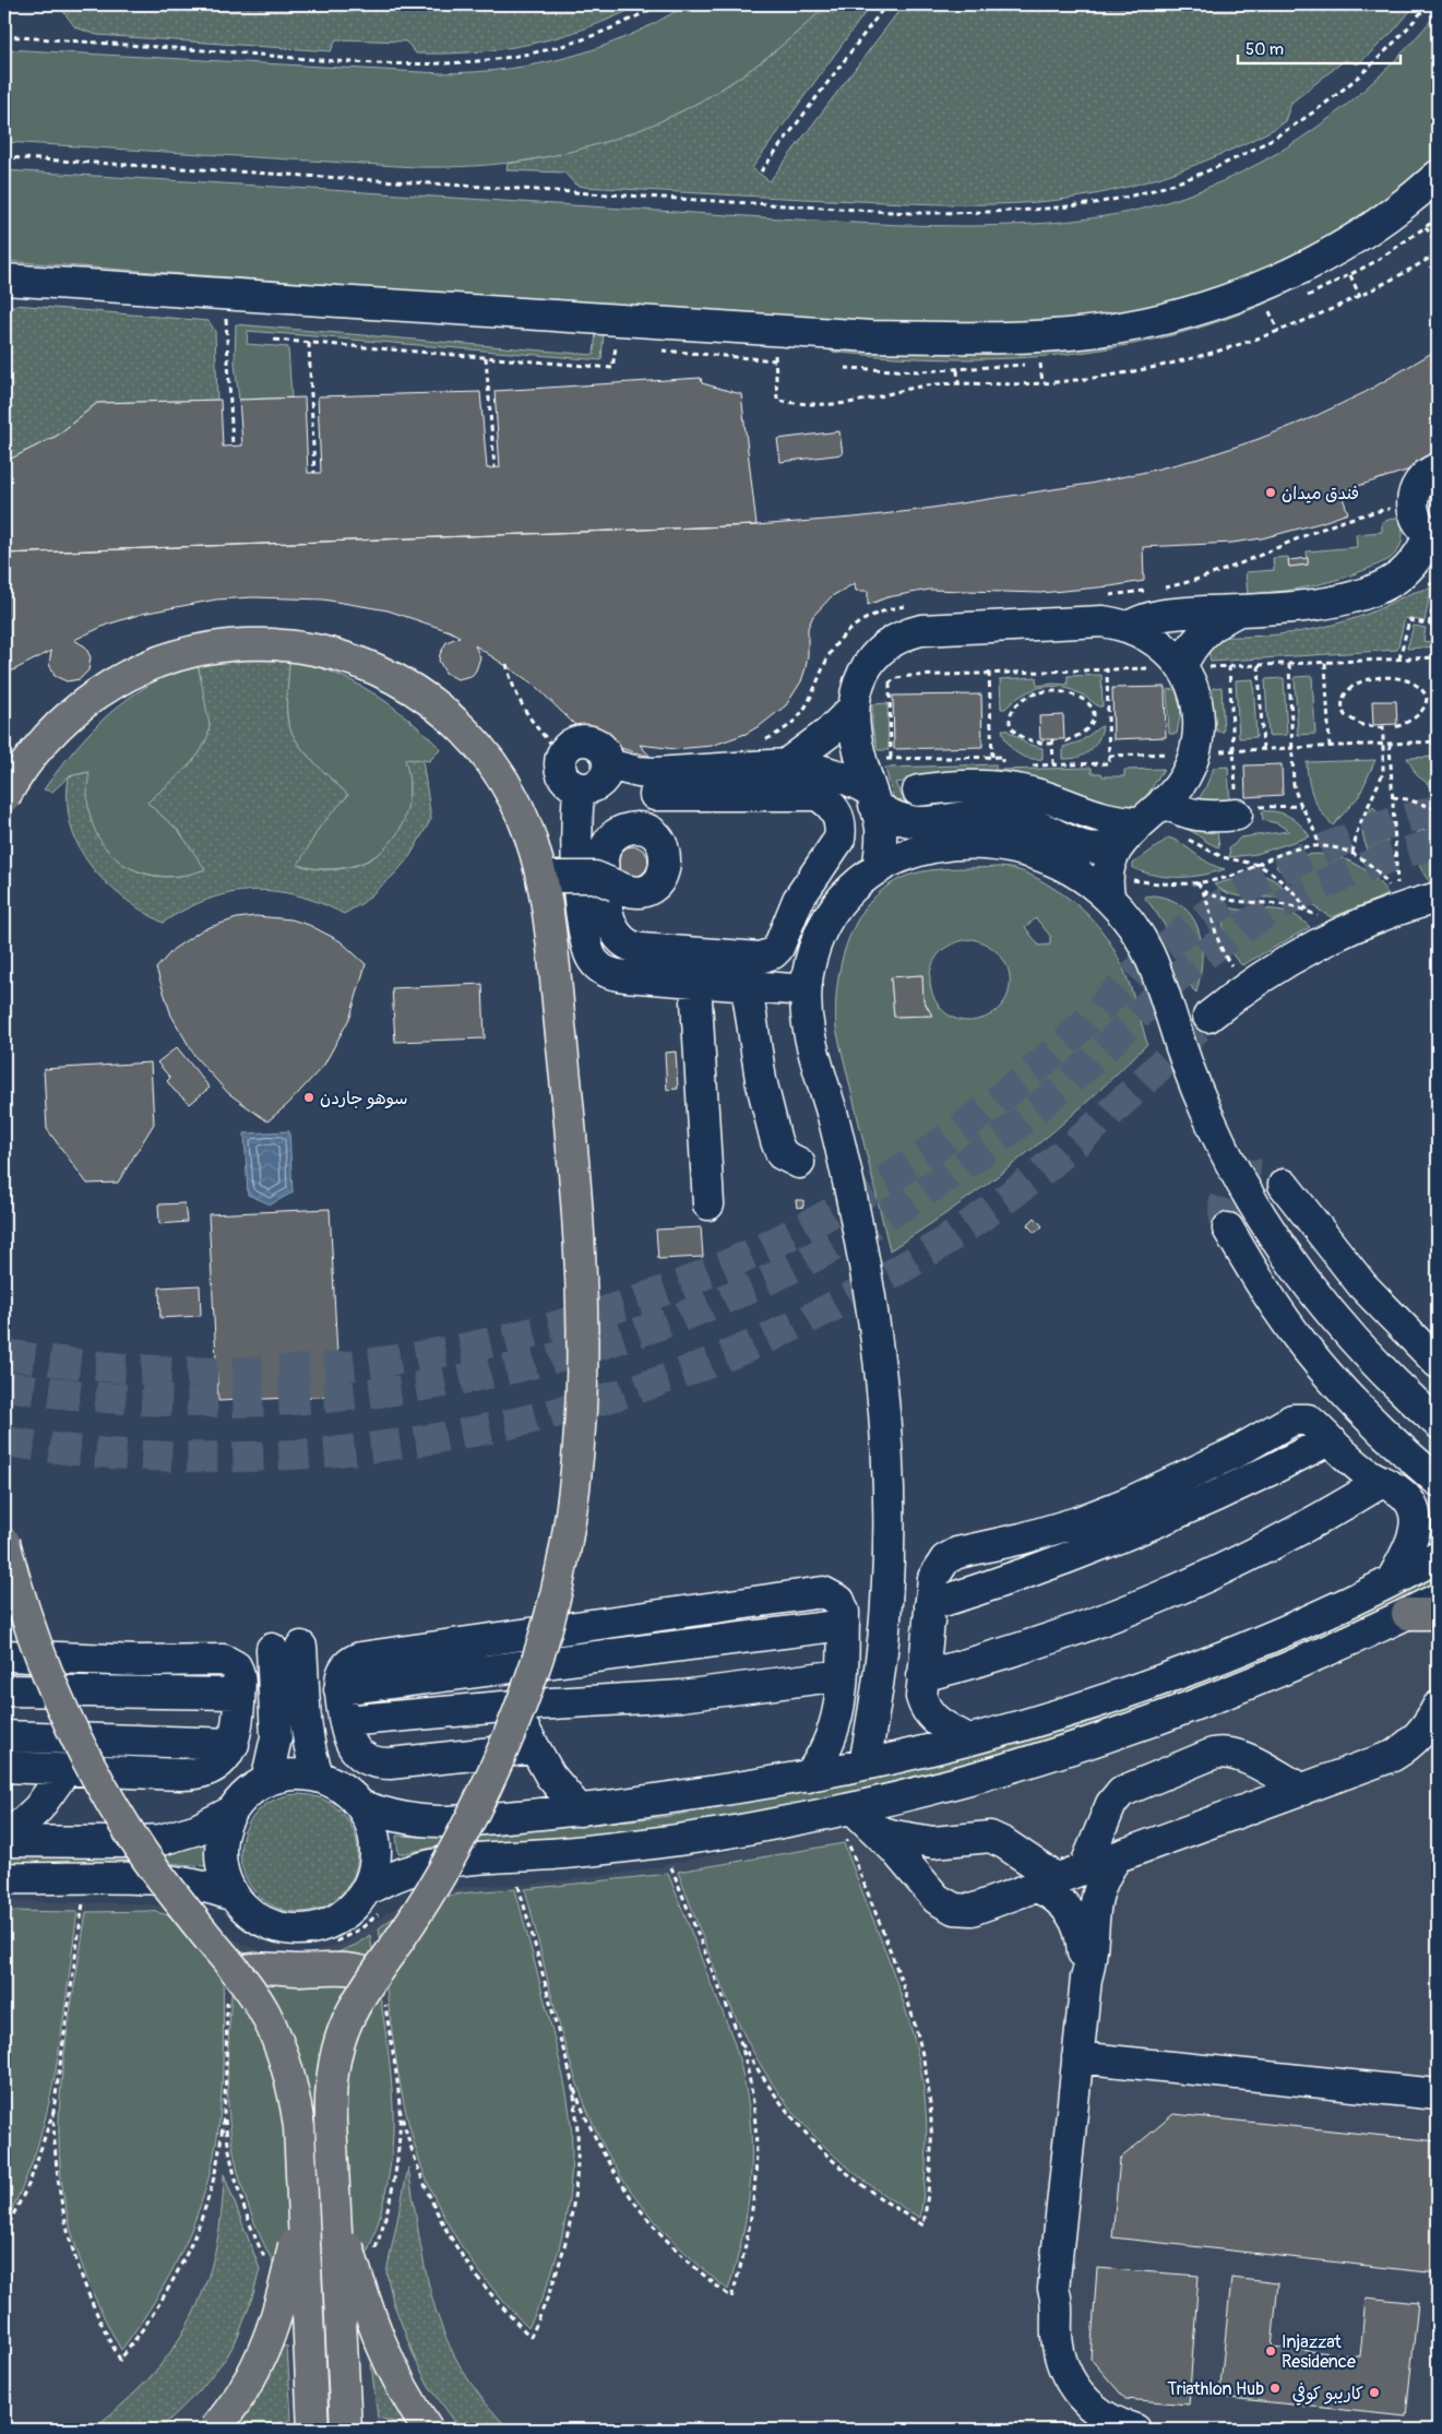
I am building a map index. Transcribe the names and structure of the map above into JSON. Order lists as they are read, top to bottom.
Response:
{
  "places": [
    "فندق ميدان",
    "سوهو جاردن",
    "Injazzat Residence",
    "Triathlon Hub",
    "كاريبو كوفي"
  ],
  "scale_bar": "50 m"
}
